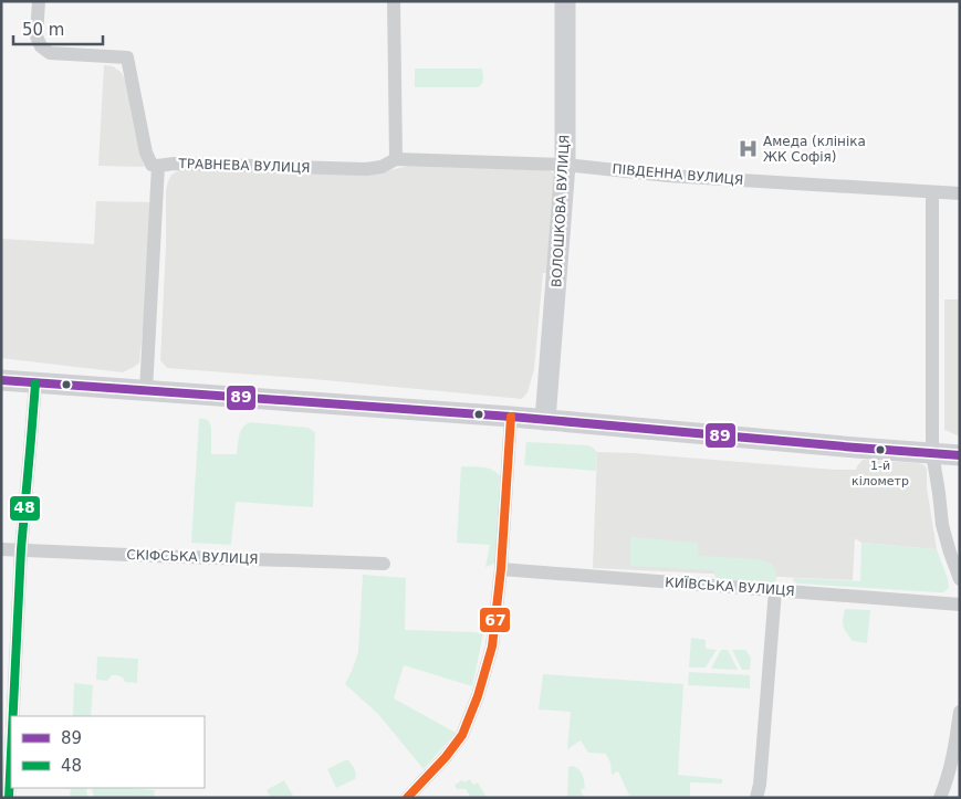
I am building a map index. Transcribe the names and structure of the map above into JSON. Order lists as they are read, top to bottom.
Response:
{
  "streets": {
    "main road": ["ВОЛОШКОВА ВУЛИЦЯ"],
    "street": [
      "ТРАВНЕВА ВУЛИЦЯ",
      "ПІВДЕННА ВУЛИЦЯ",
      "СКІФСЬКА ВУЛИЦЯ",
      "КИЇВСЬКА ВУЛИЦЯ"
    ]
  },
  "crossings": [
    ["ТРАВНЕВА ВУЛИЦЯ", "ПІВДЕННА ВУЛИЦЯ"],
    ["ПІВДЕННА ВУЛИЦЯ", "ВОЛОШКОВА ВУЛИЦЯ"]
  ],
  "places": {
    "hospital": ["Амеда (клініка ЖК Софія)"],
    "other": ["1-й кілометр"]
  },
  "lines": ["transit line 89", "transit line 48", "transit line 67"],
  "legend": ["89", "48"],
  "scale_bar": "50 m"
}
